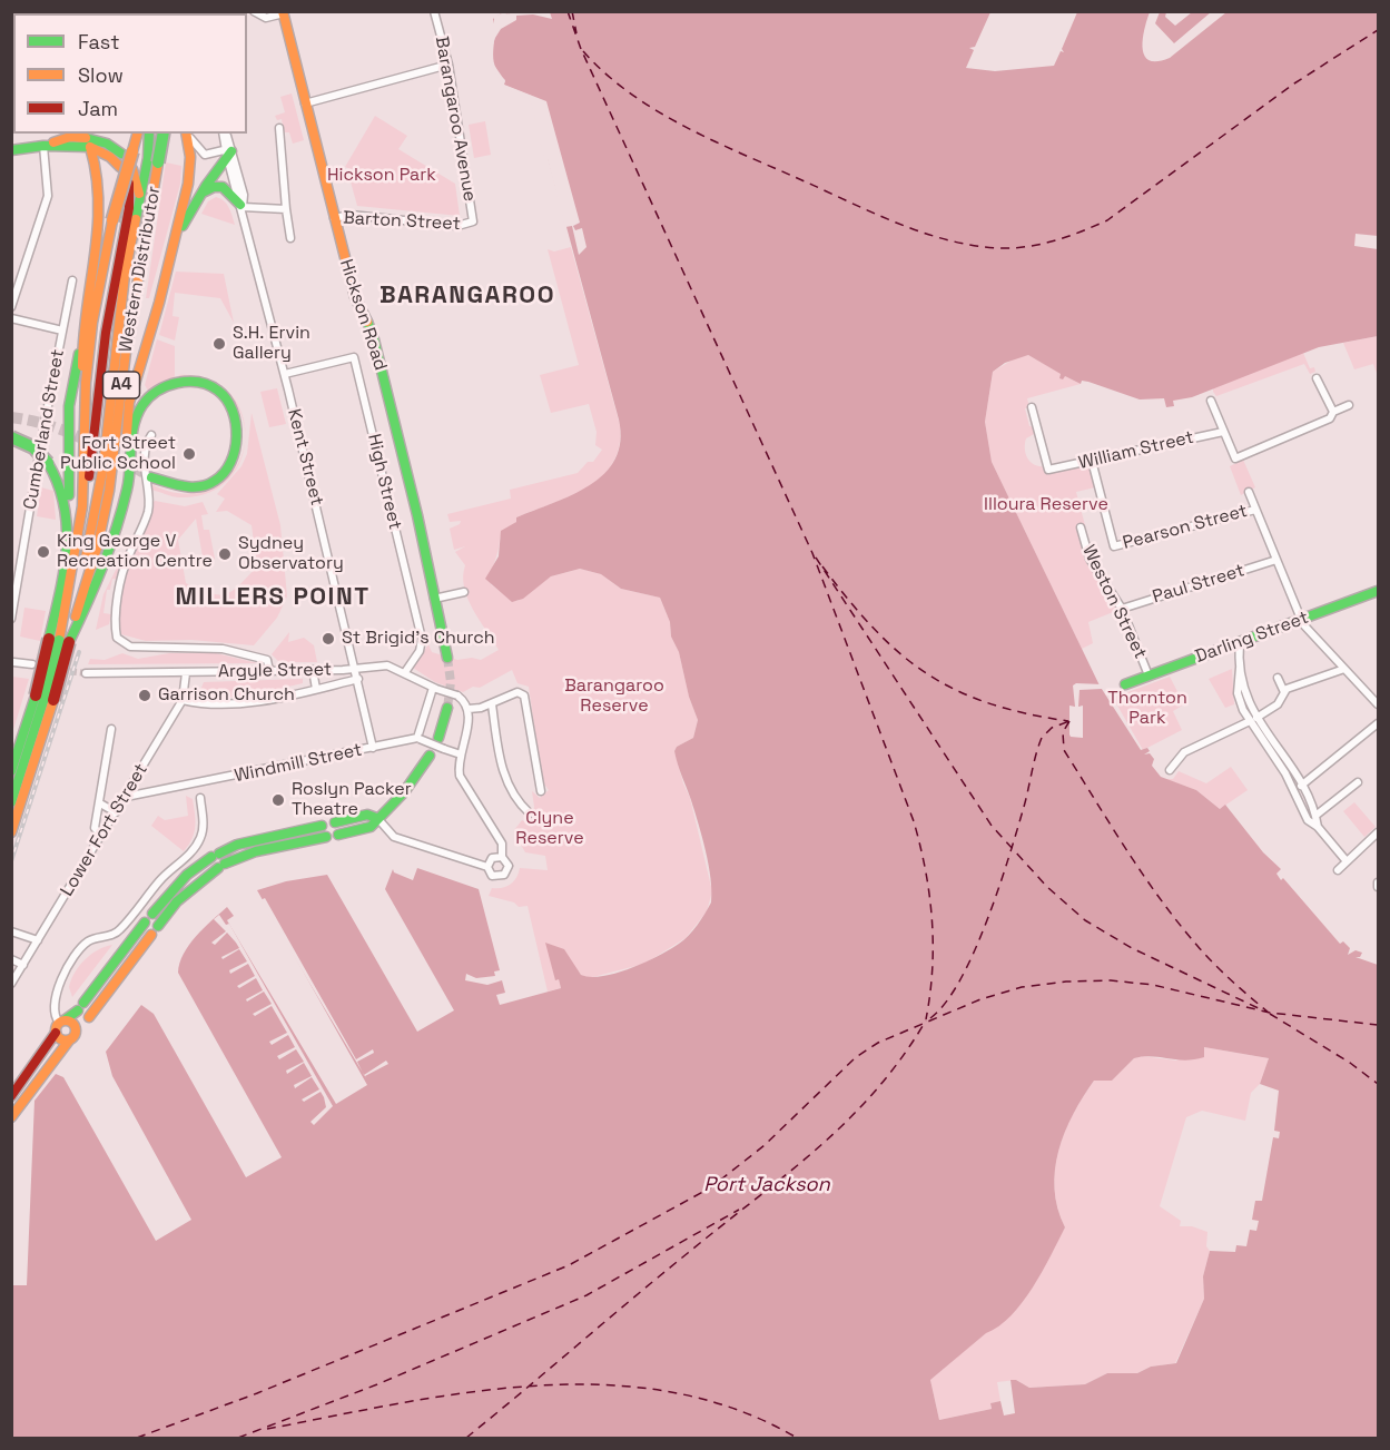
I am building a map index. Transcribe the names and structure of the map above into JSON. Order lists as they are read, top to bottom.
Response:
{
  "streets": {
    "main road": [
      "Western Distributor",
      "Hickson Road",
      "A4",
      "Darling Street"
    ],
    "street": [
      "Barangaroo Avenue",
      "Barton Street",
      "Cumberland Street",
      "William Street",
      "Kent Street",
      "High Street",
      "Pearson Street",
      "Paul Street",
      "Weston Street",
      "Argyle Street",
      "Windmill Street",
      "Lower Fort Street"
    ]
  },
  "crossings": [
    ["Barangaroo Avenue", "Barton Street"],
    ["Barton Street", "Hickson Road"],
    ["William Street", "Pearson Street"],
    ["Kent Street", "High Street"],
    ["Kent Street", "Argyle Street"],
    ["Kent Street", "Windmill Street"],
    ["High Street", "Argyle Street"],
    ["Paul Street", "Weston Street"],
    ["Weston Street", "Darling Street"],
    ["Argyle Street", "Lower Fort Street"],
    ["Windmill Street", "Lower Fort Street"]
  ],
  "districts": ["BARANGAROO", "MILLERS POINT"],
  "water": ["Port Jackson"],
  "parks": [
    "Hickson Park",
    "Illoura Reserve",
    "Barangaroo Reserve",
    "Thornton Park",
    "Clyne Reserve"
  ],
  "places": [
    "S.H. Ervin Gallery",
    "Fort Street Public School",
    "King George V Recreation Centre",
    "Sydney Observatory",
    "St Brigid's Church",
    "Garrison Church",
    "Roslyn Packer Theatre"
  ],
  "legend": ["Fast", "Slow", "Jam"]
}
